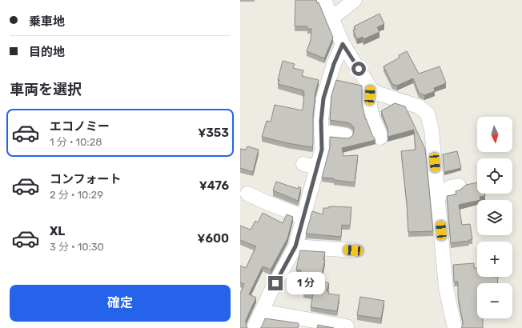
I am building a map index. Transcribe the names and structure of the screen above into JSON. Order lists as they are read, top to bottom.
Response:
{
  "north": "bottom",
  "page": {
    "banner": ["乗車地", "目的地"],
    "heading": "車両を選択",
    "list": [
      {
        "name": "エコノミー",
        "note": "1 分 · 10:28",
        "value": "¥353"
      },
      {
        "name": "コンフォート",
        "note": "2 分 · 10:29",
        "value": "¥476"
      },
      {
        "name": "XL",
        "note": "3 分 · 10:30",
        "value": "¥600"
      }
    ],
    "map_buttons": ["+", "−"],
    "bubble": "1 分",
    "buttons": "確定"
  }
}
